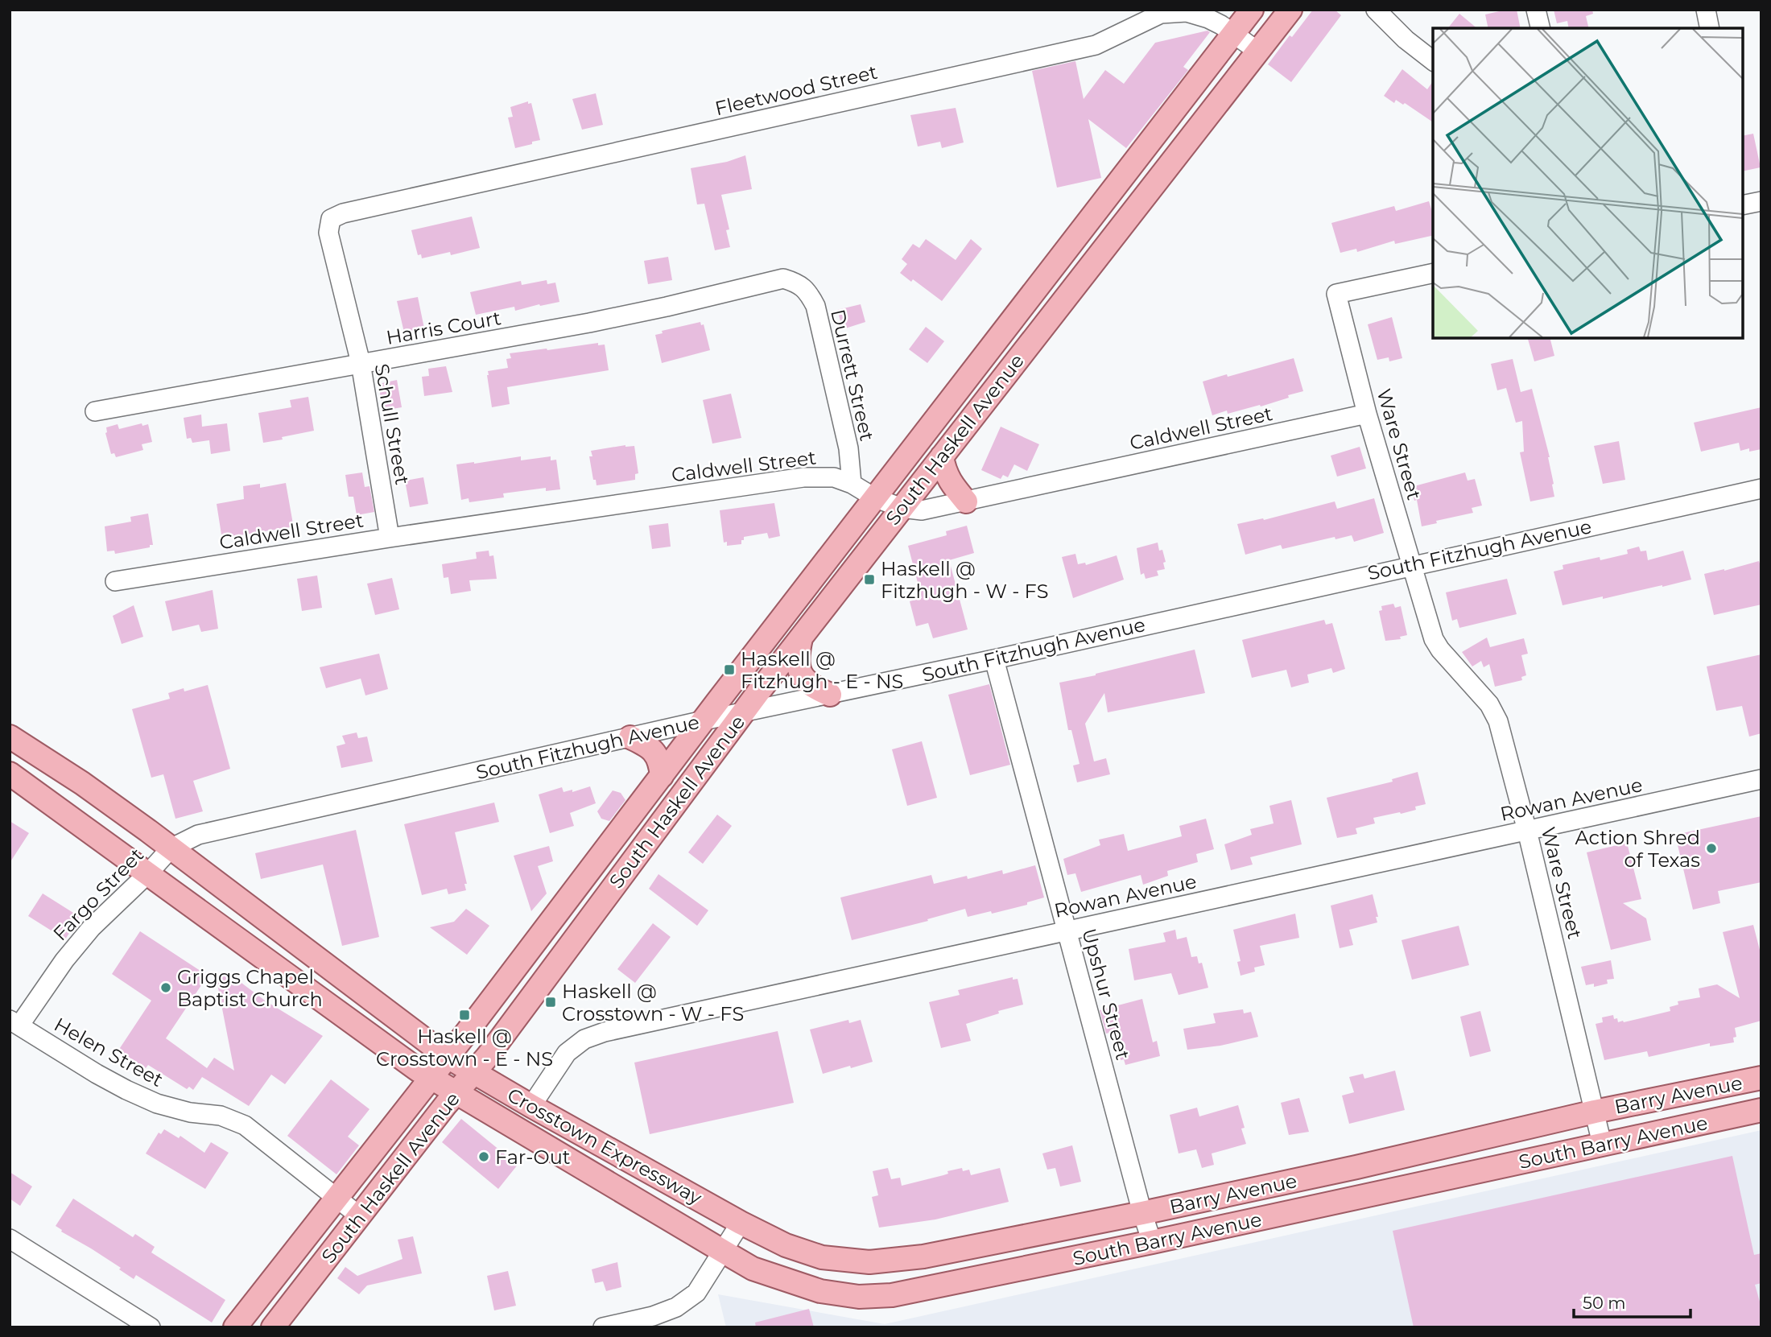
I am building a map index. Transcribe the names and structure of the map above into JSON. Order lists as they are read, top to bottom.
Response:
{
  "streets": {
    "main road": [
      "South Haskell Avenue",
      "Barry Avenue",
      "South Barry Avenue",
      "Crosstown Expressway"
    ],
    "street": [
      "Fleetwood Street",
      "Harris Court",
      "Durrett Street",
      "Schull Street",
      "Caldwell Street",
      "Ware Street",
      "South Fitzhugh Avenue",
      "Rowan Avenue",
      "Fargo Street",
      "Upshur Street",
      "Helen Street"
    ]
  },
  "crossings": [
    ["Fleetwood Street", "Schull Street"],
    ["Fleetwood Street", "South Haskell Avenue"],
    ["Harris Court", "Durrett Street"],
    ["Harris Court", "Schull Street"],
    ["Durrett Street", "Caldwell Street"],
    ["Schull Street", "Caldwell Street"],
    ["Caldwell Street", "South Haskell Avenue"],
    ["Caldwell Street", "Ware Street"],
    ["South Haskell Avenue", "South Fitzhugh Avenue"],
    ["South Haskell Avenue", "Helen Street"],
    ["South Haskell Avenue", "Crosstown Expressway"],
    ["Ware Street", "South Fitzhugh Avenue"],
    ["Ware Street", "Rowan Avenue"],
    ["Ware Street", "Barry Avenue"],
    ["Ware Street", "South Barry Avenue"],
    ["South Fitzhugh Avenue", "Fargo Street"],
    ["South Fitzhugh Avenue", "Upshur Street"],
    ["South Fitzhugh Avenue", "Crosstown Expressway"],
    ["Rowan Avenue", "Upshur Street"],
    ["Rowan Avenue", "Crosstown Expressway"],
    ["Fargo Street", "Helen Street"],
    ["Fargo Street", "Crosstown Expressway"],
    ["Upshur Street", "Barry Avenue"],
    ["Upshur Street", "South Barry Avenue"],
    ["Barry Avenue", "Crosstown Expressway"],
    ["South Barry Avenue", "Crosstown Expressway"]
  ],
  "places": {
    "transit": [
      "Haskell @ Fitzhugh - W - FS",
      "Haskell @ Fitzhugh - E - NS",
      "Haskell @ Crosstown - W - FS",
      "Haskell @ Crosstown - E - NS"
    ],
    "other": ["Action Shred of Texas", "Griggs Chapel Baptist Church", "Far-Out"]
  },
  "scale_bar": "50 m"
}
